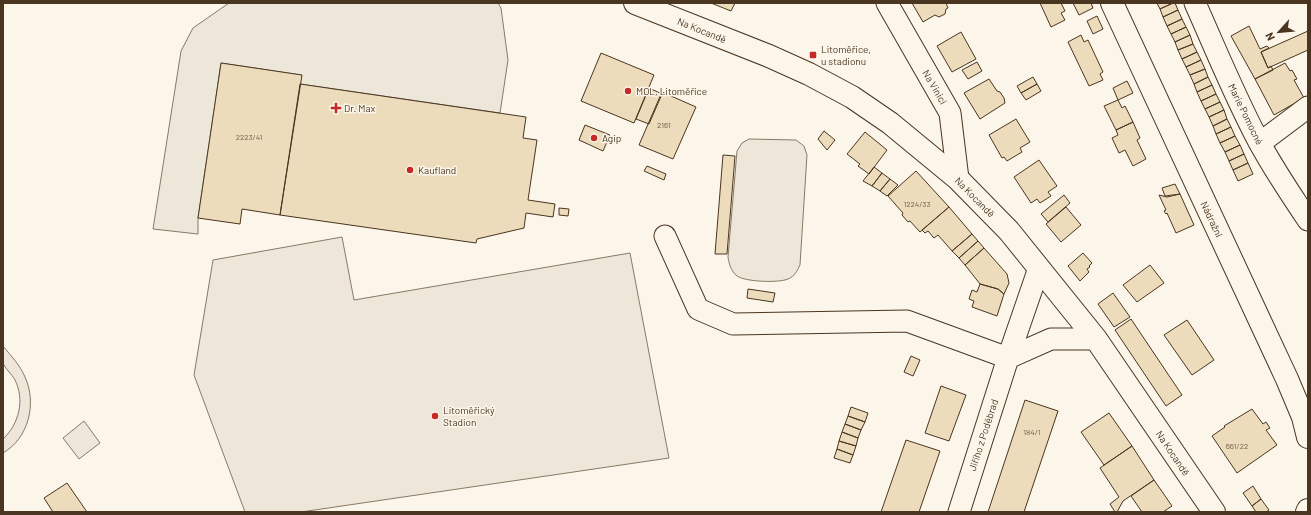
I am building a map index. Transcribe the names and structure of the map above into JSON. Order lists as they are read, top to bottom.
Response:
{
  "streets": {
    "main road": ["Na Kocandě", "Nádražní"],
    "street": ["Na Vinici", "Marie Pomocné", "Jiřího z Poděbrad"]
  },
  "crossings": [
    ["Na Kocandě", "Na Vinici"],
    ["Na Kocandě", "Jiřího z Poděbrad"]
  ],
  "places": {
    "transit": ["Litoměřice, u stadionu"],
    "other": [
      "MOL, Litoměřice",
      "Agip",
      "Kaufland",
      "Litoměřický Stadion"
    ],
    "health": ["Dr. Max"]
  },
  "house_numbers": [
    "2161",
    "2223/41",
    "1224/33",
    "184/1",
    "661/22"
  ],
  "north": "bottom left"
}
